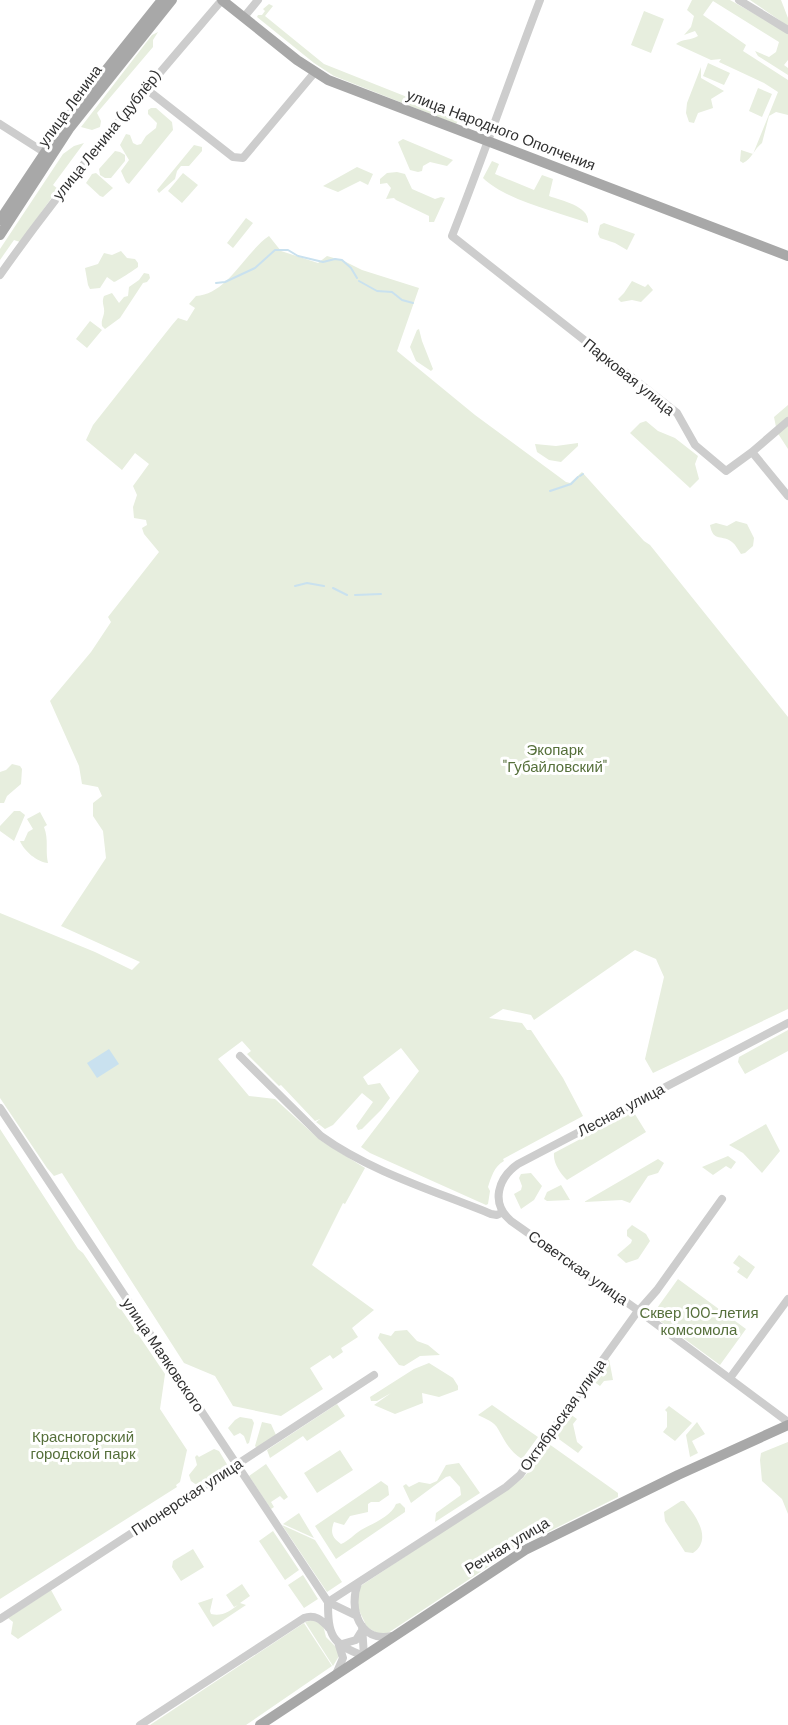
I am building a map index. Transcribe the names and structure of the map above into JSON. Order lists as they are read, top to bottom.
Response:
{
  "streets": {
    "main road": ["улица Ленина", "улица Народного Ополчения", "Речная улица"],
    "street": [
      "улица Ленина (дублёр)",
      "Парковая улица",
      "Лесная улица",
      "Советская улица",
      "улица Маяковского",
      "Октябрьская улица",
      "Пионерская улица"
    ]
  },
  "crossings": [
    ["улица Народного Ополчения", "улица Ленина (дублёр)"],
    ["улица Народного Ополчения", "Парковая улица"],
    ["Лесная улица", "Советская улица"],
    ["Советская улица", "Октябрьская улица"],
    ["Советская улица", "Речная улица"],
    ["улица Маяковского", "Октябрьская улица"],
    ["улица Маяковского", "Пионерская улица"],
    ["улица Маяковского", "Речная улица"]
  ],
  "parks": ["Экопарк \"Губайловский\"", "Сквер 100-летия комсомола", "Красногорский городской парк"]
}
